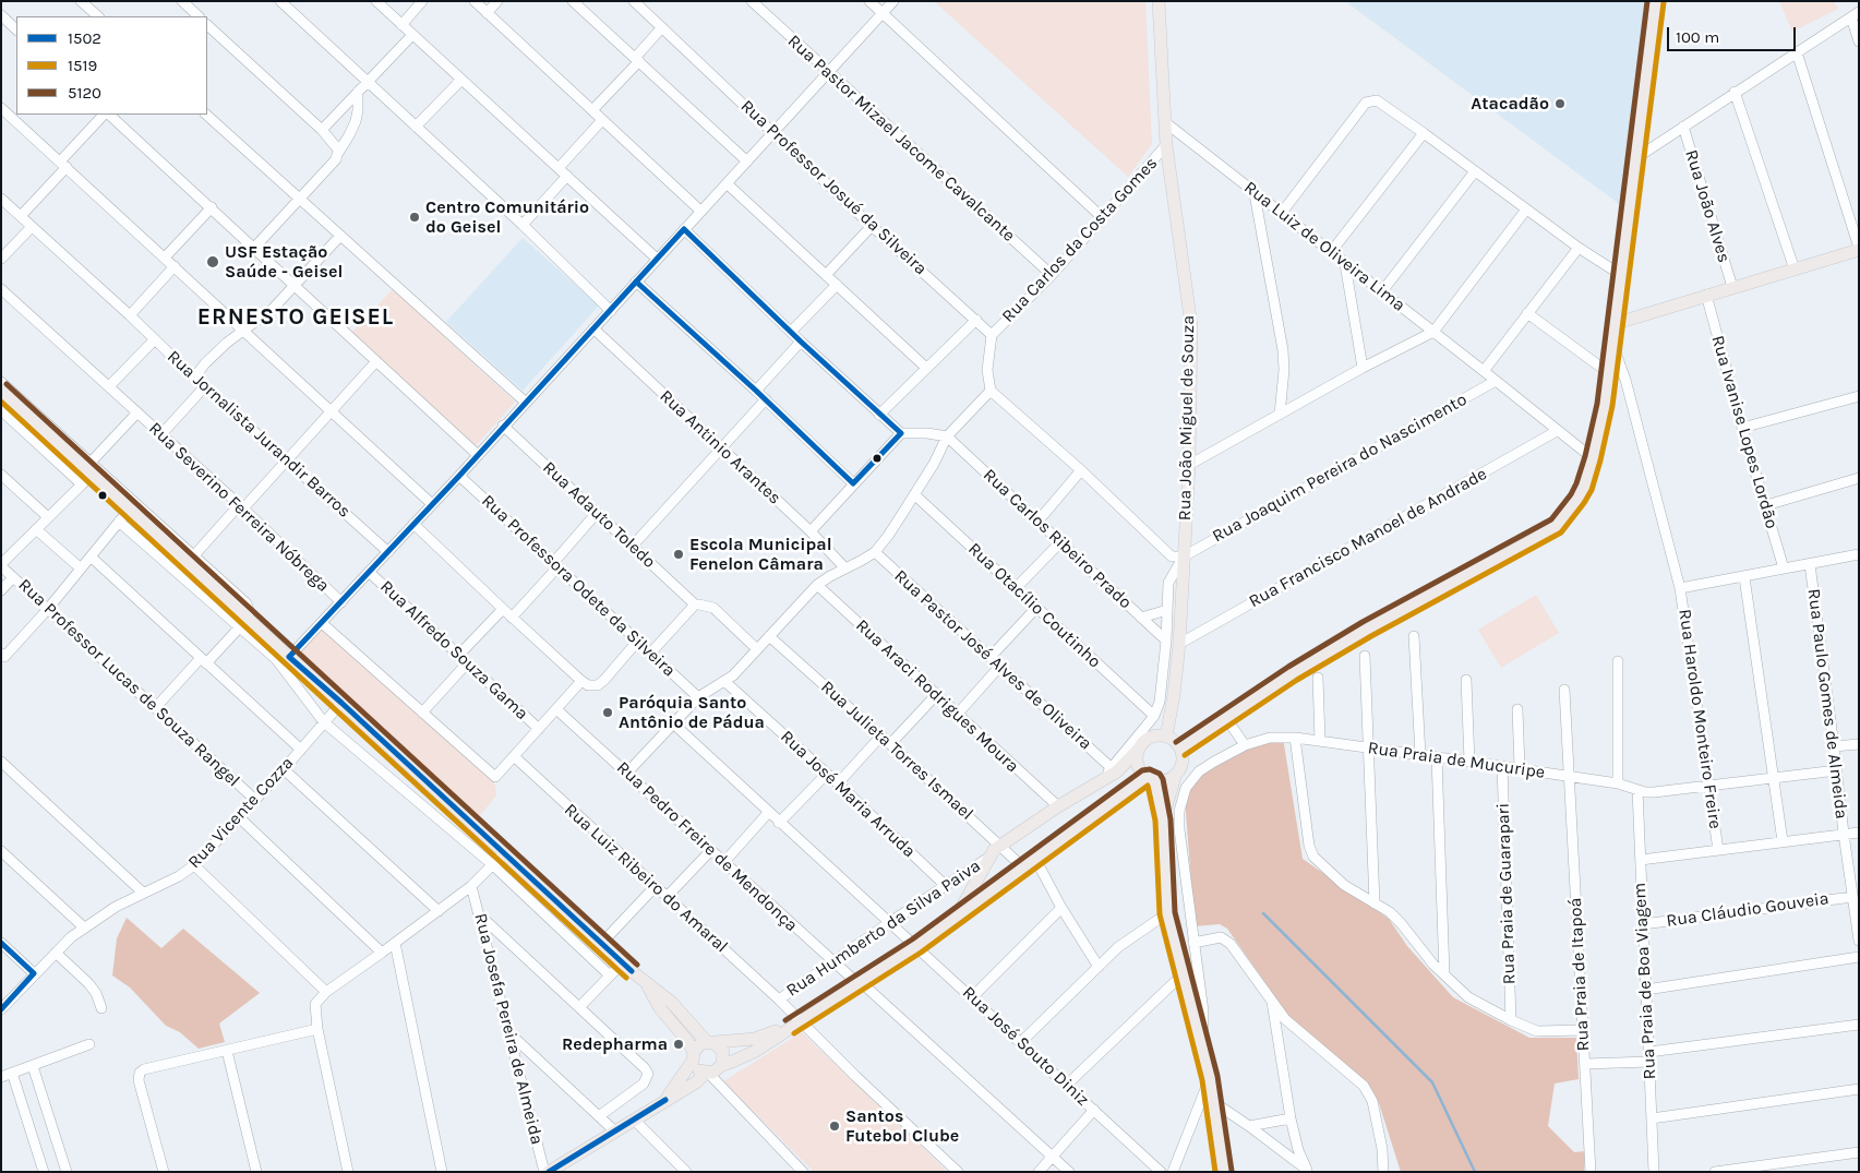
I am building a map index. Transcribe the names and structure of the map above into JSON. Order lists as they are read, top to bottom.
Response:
{
  "streets": {
    "main road": ["Rua João Miguel de Souza"],
    "street": [
      "Rua Pastor Mizael Jacome Cavalcante",
      "Rua Professor Josué da Silveira",
      "Rua João Alves",
      "Rua Carlos da Costa Gomes",
      "Rua Luiz de Oliveira Lima",
      "Rua Ivanise Lopes Lordão",
      "Rua Jornalista Jurandir Barros",
      "Rua Antinio Arantes",
      "Rua Joaquim Pereira do Nascimento",
      "Rua Severino Ferreira Nóbrega",
      "Rua Adauto Toledo",
      "Rua Francisco Manoel de Andrade",
      "Rua Carlos Ribeiro Prado",
      "Rua Professora Odete da Silveira",
      "Rua Otacílio Coutinho",
      "Rua Alfredo Souza Gama",
      "Rua Pastor José Alves de Oliveira",
      "Rua Professor Lucas de Souza Rangel",
      "Rua Araci Rodrigues Moura",
      "Rua Paulo Gomes de Almeida",
      "Rua Haroldo Monteiro Freire",
      "Rua Julieta Torres Ismael",
      "Rua Praia de Mucuripe",
      "Rua José Maria Arruda",
      "Rua Vicente Cozza",
      "Rua Pedro Freire de Mendonça",
      "Rua Luiz Ribeiro do Amaral",
      "Rua Praia de Guarapari",
      "Rua Cláudio Gouveia",
      "Rua Humberto da Silva Paiva",
      "Rua Praia de Itapoá",
      "Rua Praia de Boa Viagem",
      "Rua Josefa Pereira de Almeida",
      "Rua José Souto Diniz"
    ]
  },
  "crossings": [
    ["Rua Pastor Mizael Jacome Cavalcante", "Rua Carlos da Costa Gomes"],
    ["Rua Professor Josué da Silveira", "Rua Carlos da Costa Gomes"],
    ["Rua Carlos da Costa Gomes", "Rua João Miguel de Souza"],
    ["Rua Luiz de Oliveira Lima", "Rua João Miguel de Souza"],
    ["Rua Luiz de Oliveira Lima", "Rua Joaquim Pereira do Nascimento"],
    ["Rua Luiz de Oliveira Lima", "Rua Francisco Manoel de Andrade"],
    ["Rua João Miguel de Souza", "Rua Joaquim Pereira do Nascimento"],
    ["Rua João Miguel de Souza", "Rua Francisco Manoel de Andrade"],
    ["Rua Professor Lucas de Souza Rangel", "Rua Vicente Cozza"],
    ["Rua Paulo Gomes de Almeida", "Rua Praia de Mucuripe"],
    ["Rua Paulo Gomes de Almeida", "Rua Cláudio Gouveia"],
    ["Rua Haroldo Monteiro Freire", "Rua Praia de Mucuripe"],
    ["Rua Praia de Mucuripe", "Rua Praia de Guarapari"],
    ["Rua Praia de Mucuripe", "Rua Praia de Itapoá"],
    ["Rua Praia de Mucuripe", "Rua Praia de Boa Viagem"],
    ["Rua José Maria Arruda", "Rua Humberto da Silva Paiva"],
    ["Rua Pedro Freire de Mendonça", "Rua Humberto da Silva Paiva"],
    ["Rua Luiz Ribeiro do Amaral", "Rua Humberto da Silva Paiva"],
    ["Rua Cláudio Gouveia", "Rua Praia de Boa Viagem"],
    ["Rua Humberto da Silva Paiva", "Rua José Souto Diniz"]
  ],
  "districts": ["ERNESTO GEISEL"],
  "places": [
    "Atacadão",
    "Centro Comunitário do Geisel",
    "USF Estação Saúde - Geisel",
    "Escola Municipal Fenelon Câmara",
    "Paróquia Santo Antônio de Pádua",
    "Redepharma",
    "Santos Futebol Clube"
  ],
  "lines": ["transit line 5120", "transit line 1519", "transit line 1502"],
  "legend": ["1502", "1519", "5120"],
  "scale_bar": "100 m"
}
